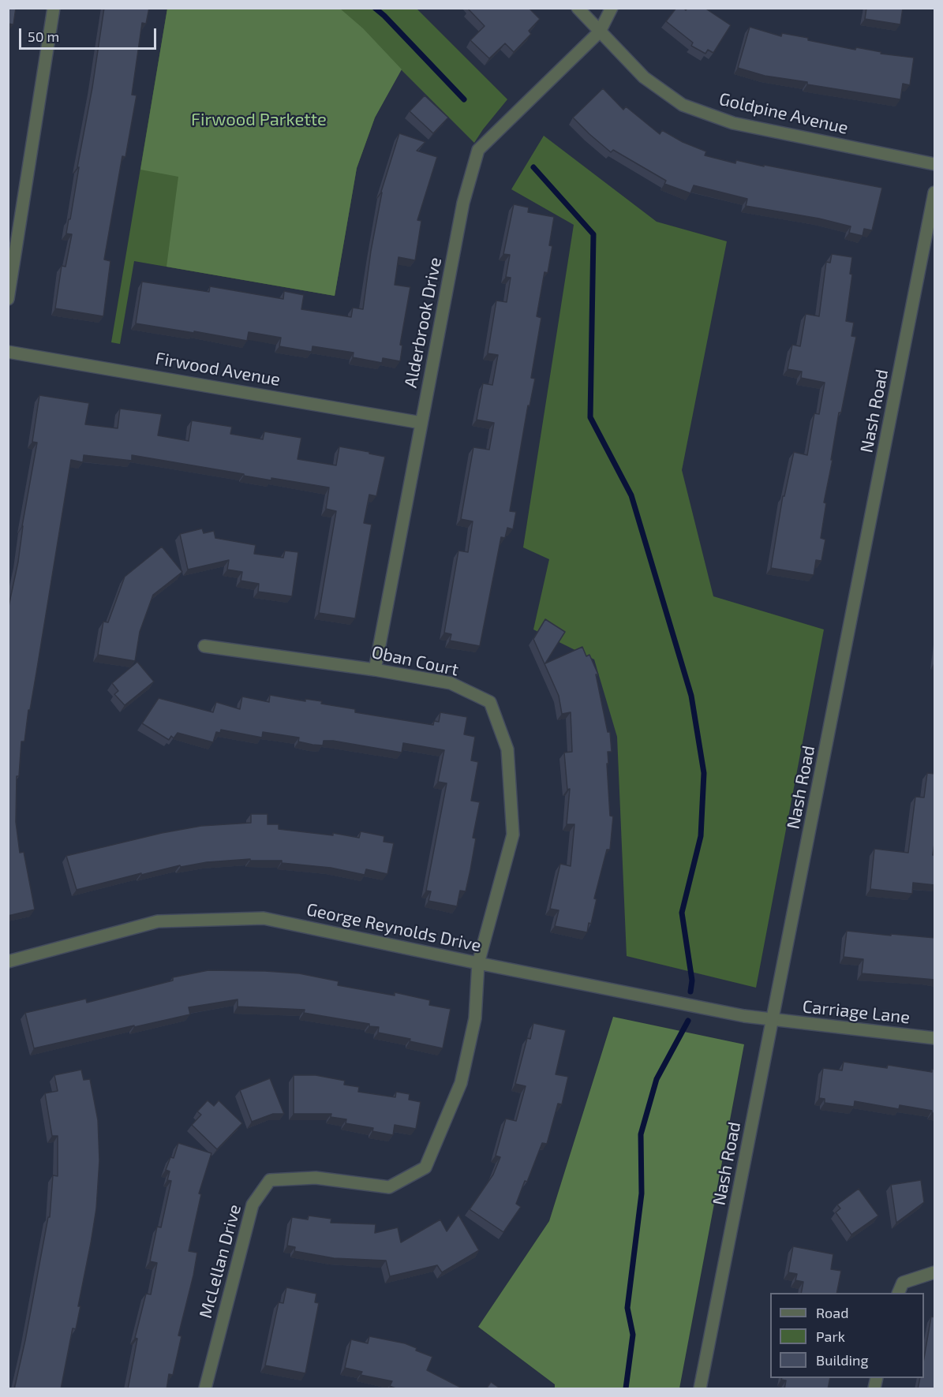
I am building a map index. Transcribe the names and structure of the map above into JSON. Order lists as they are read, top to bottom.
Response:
{
  "streets": {
    "street": [
      "Goldpine Avenue",
      "Alderbrook Drive",
      "Firwood Avenue",
      "Nash Road",
      "Oban Court",
      "George Reynolds Drive",
      "Carriage Lane",
      "McLellan Drive"
    ]
  },
  "crossings": [
    ["Goldpine Avenue", "Alderbrook Drive"],
    ["Alderbrook Drive", "Firwood Avenue"],
    ["Alderbrook Drive", "Oban Court"],
    ["Nash Road", "George Reynolds Drive"],
    ["Nash Road", "Carriage Lane"],
    ["Oban Court", "George Reynolds Drive"],
    ["Oban Court", "McLellan Drive"],
    ["George Reynolds Drive", "Carriage Lane"],
    ["George Reynolds Drive", "McLellan Drive"]
  ],
  "parks": ["Firwood Parkette"],
  "legend": ["Road", "Park", "Building"],
  "scale_bar": "50 m"
}
